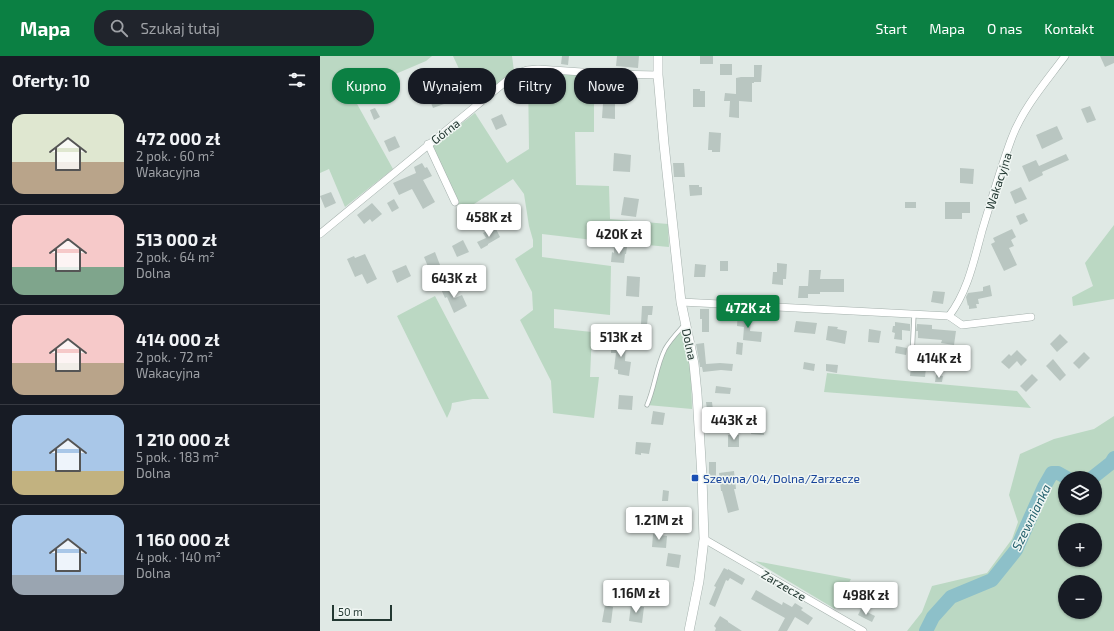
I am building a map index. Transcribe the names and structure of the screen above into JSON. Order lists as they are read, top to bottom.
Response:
{
  "streets": {
    "street": [
      "Górna",
      "Wakacyjna",
      "Dolna",
      "Zarzecze"
    ]
  },
  "crossings": [
    ["Górna", "Dolna"],
    ["Dolna", "Zarzecze"]
  ],
  "water": ["Szewnianka"],
  "places": {
    "transit": ["Szewna/04/Dolna/Zarzecze"]
  },
  "scale_bar": "50 m",
  "page": {
    "header": "Mapa",
    "search": "Szukaj tutaj",
    "nav": [
      "Start",
      "Mapa",
      "O nas",
      "Kontakt"
    ],
    "heading": "Oferty: 10",
    "chip": [
      "Kupno",
      "Wynajem",
      "Filtry",
      "Nowe"
    ],
    "list": [
      {
        "name": "472 000 zł",
        "note": "2 pok. · 60 m² · Wakacyjna"
      },
      {
        "name": "513 000 zł",
        "note": "2 pok. · 64 m² · Dolna"
      },
      {
        "name": "414 000 zł",
        "note": "2 pok. · 72 m² · Wakacyjna"
      },
      {
        "name": "1 210 000 zł",
        "note": "5 pok. · 183 m² · Dolna"
      },
      {
        "name": "1 160 000 zł",
        "note": "4 pok. · 140 m² · Dolna"
      }
    ],
    "price": [
      "458K zł",
      "420K zł",
      "643K zł",
      "472K zł",
      "513K zł",
      "414K zł",
      "443K zł",
      "1.21M zł",
      "1.16M zł",
      "498K zł"
    ],
    "map_buttons": ["+", "−"],
    "scale": "50 m"
  }
}
